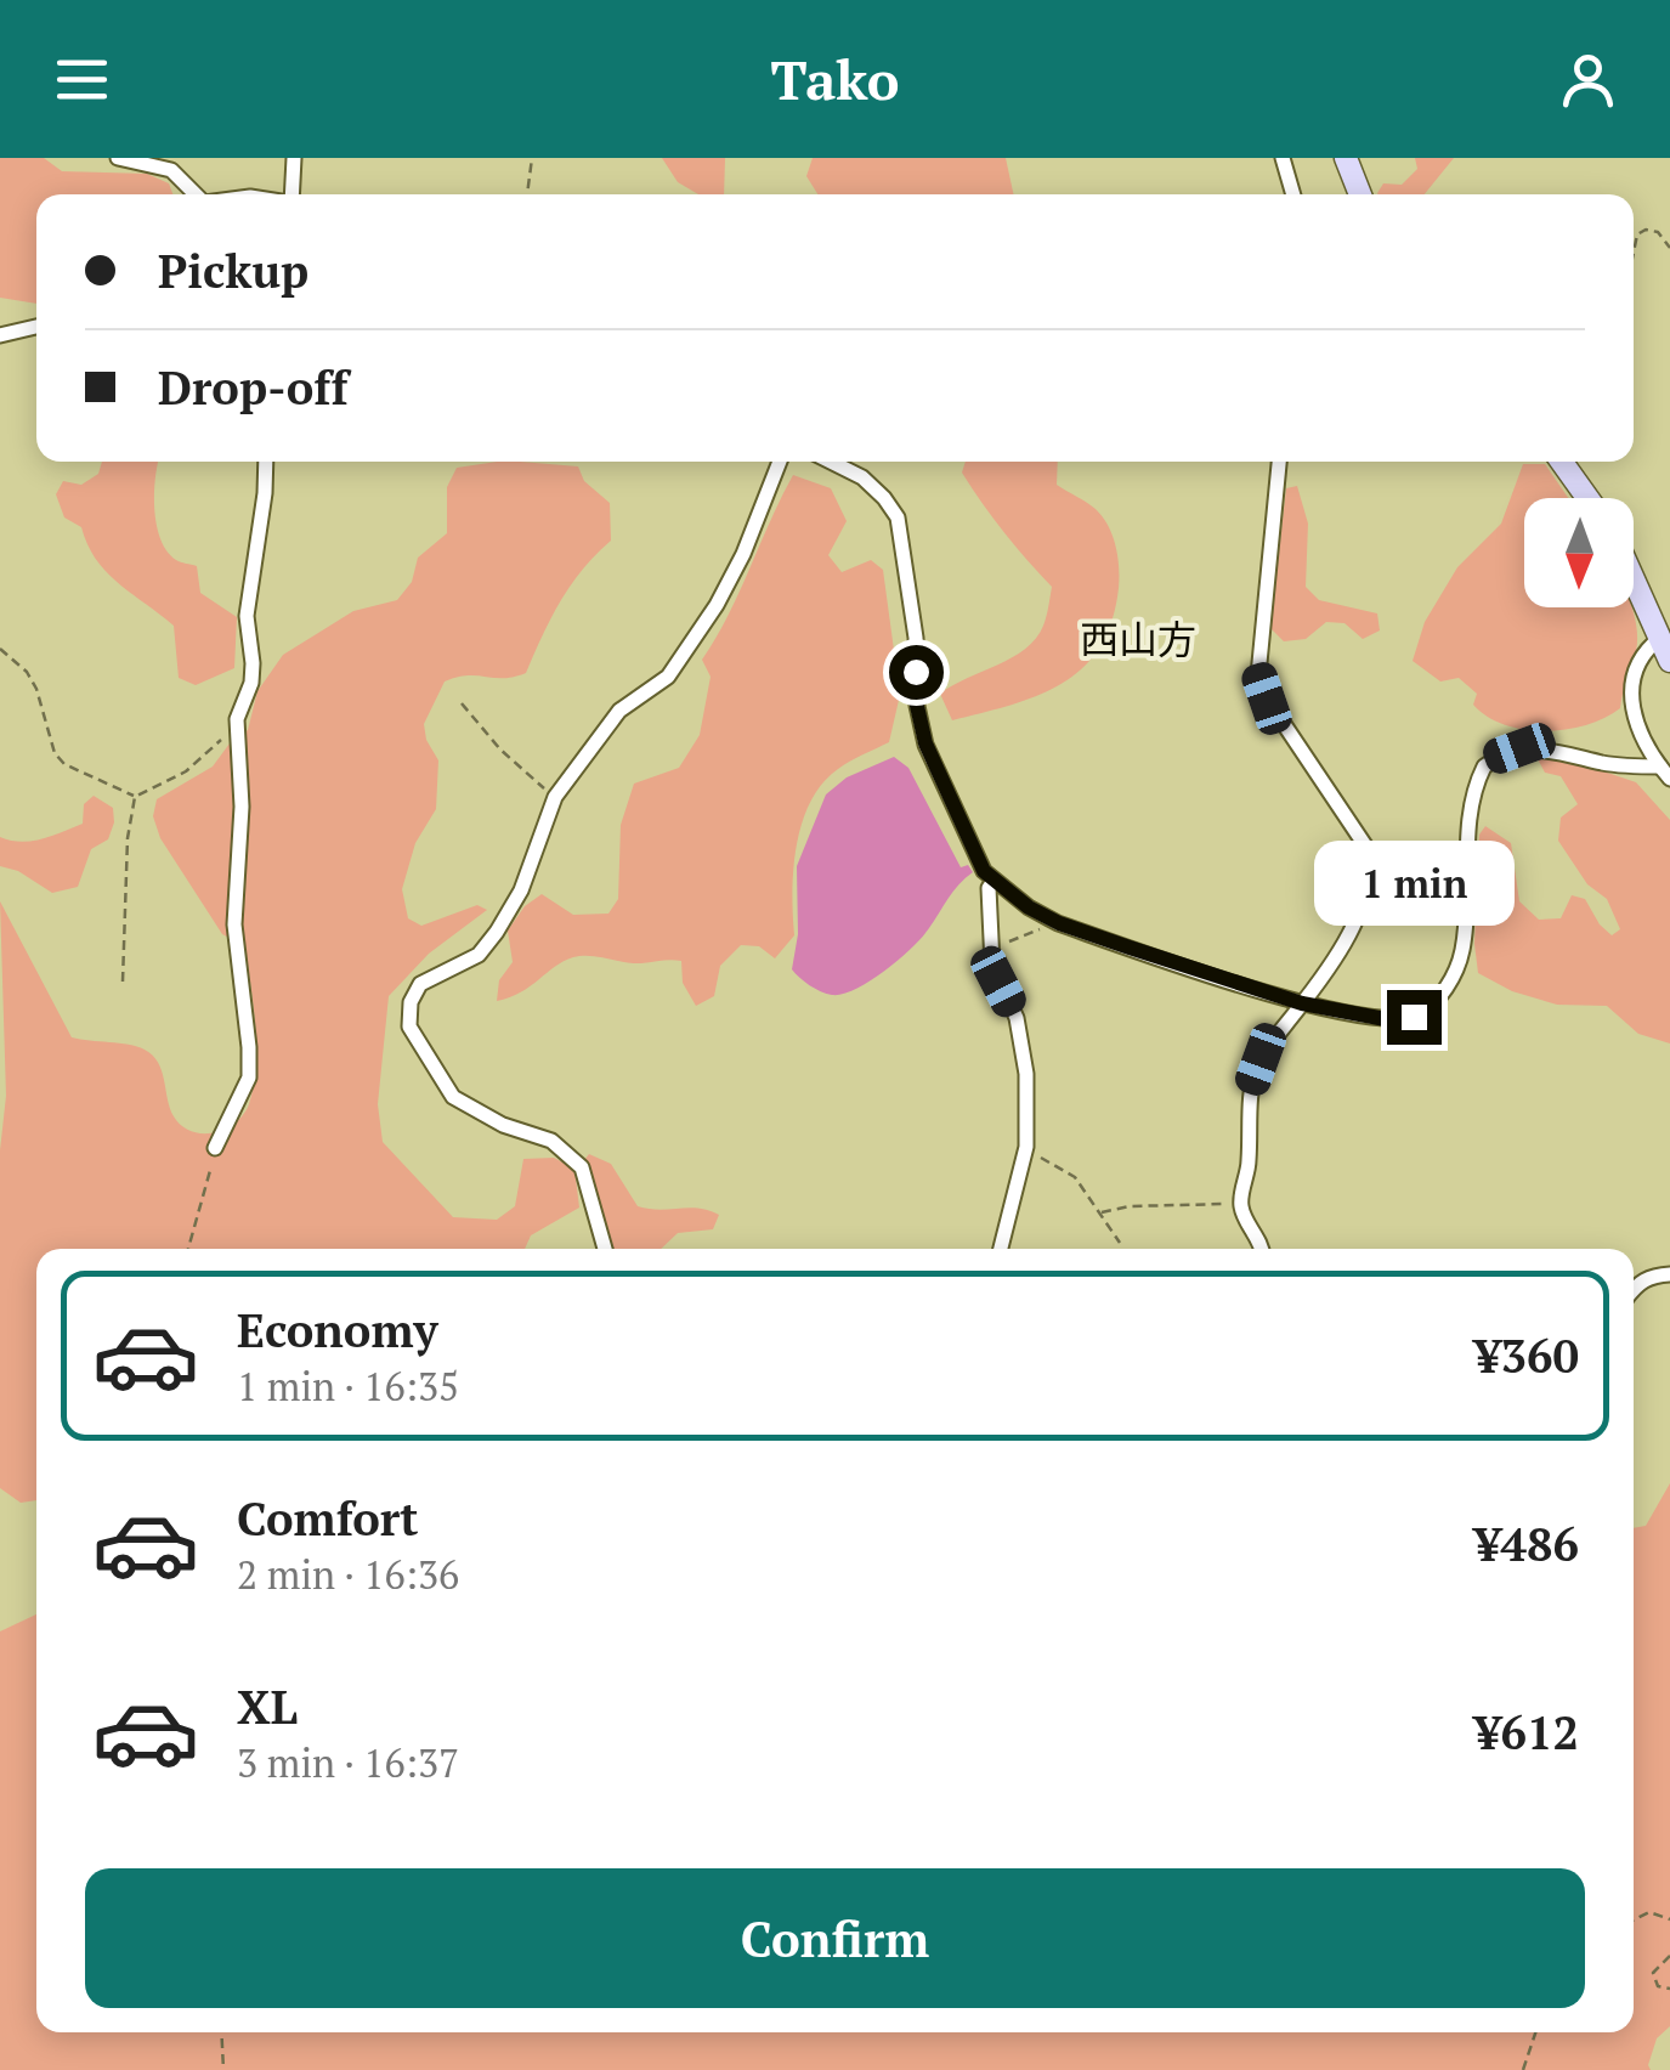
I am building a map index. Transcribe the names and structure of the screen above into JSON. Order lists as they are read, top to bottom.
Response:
{
  "districts": ["西山方"],
  "north": "bottom",
  "page": {
    "header": "Tako",
    "banner": ["Pickup", "Drop-off"],
    "bubble": "1 min",
    "list": [
      {
        "name": "Economy",
        "note": "1 min · 16:35",
        "value": "¥360"
      },
      {
        "name": "Comfort",
        "note": "2 min · 16:36",
        "value": "¥486"
      },
      {
        "name": "XL",
        "note": "3 min · 16:37",
        "value": "¥612"
      }
    ],
    "buttons": "Confirm"
  }
}
